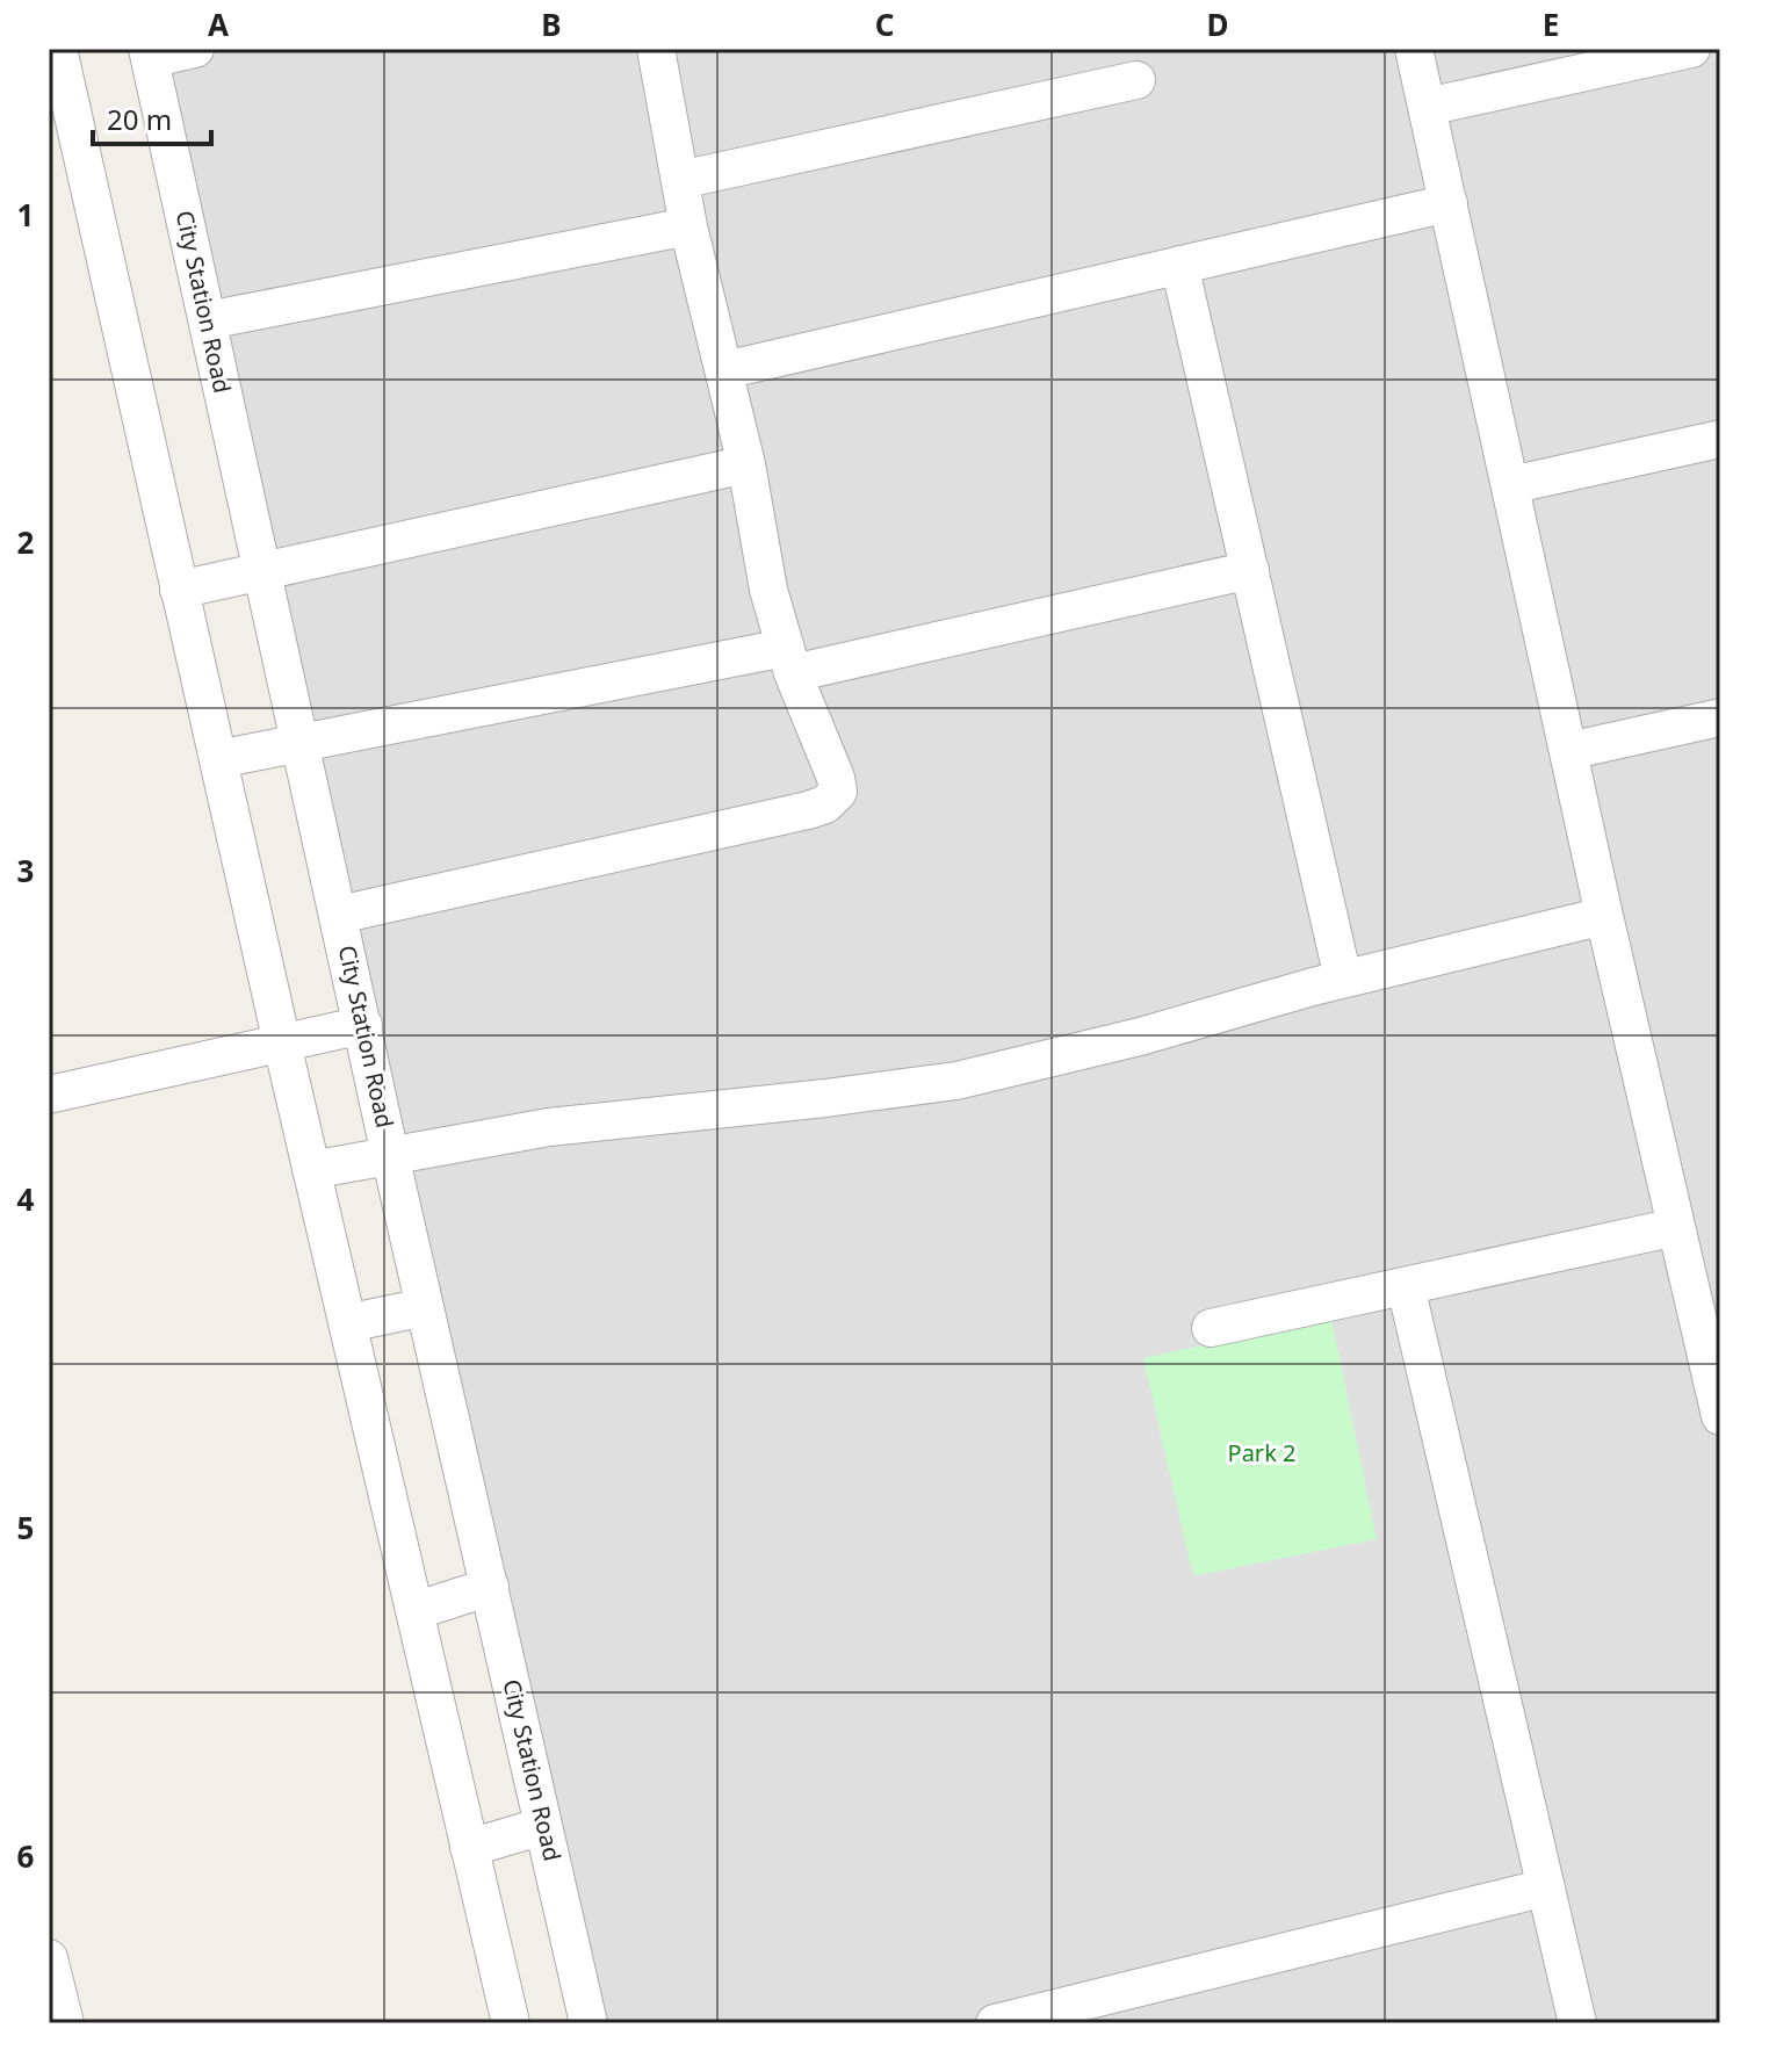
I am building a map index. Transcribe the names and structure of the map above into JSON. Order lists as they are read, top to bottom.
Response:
{
  "streets": {
    "street": ["City Station Road"]
  },
  "parks": ["Park 2"],
  "scale_bar": "20 m",
  "grid": {
    "columns": [
      "A",
      "B",
      "C",
      "D",
      "E"
    ],
    "rows": [
      "1",
      "2",
      "3",
      "4",
      "5",
      "6"
    ]
  }
}
